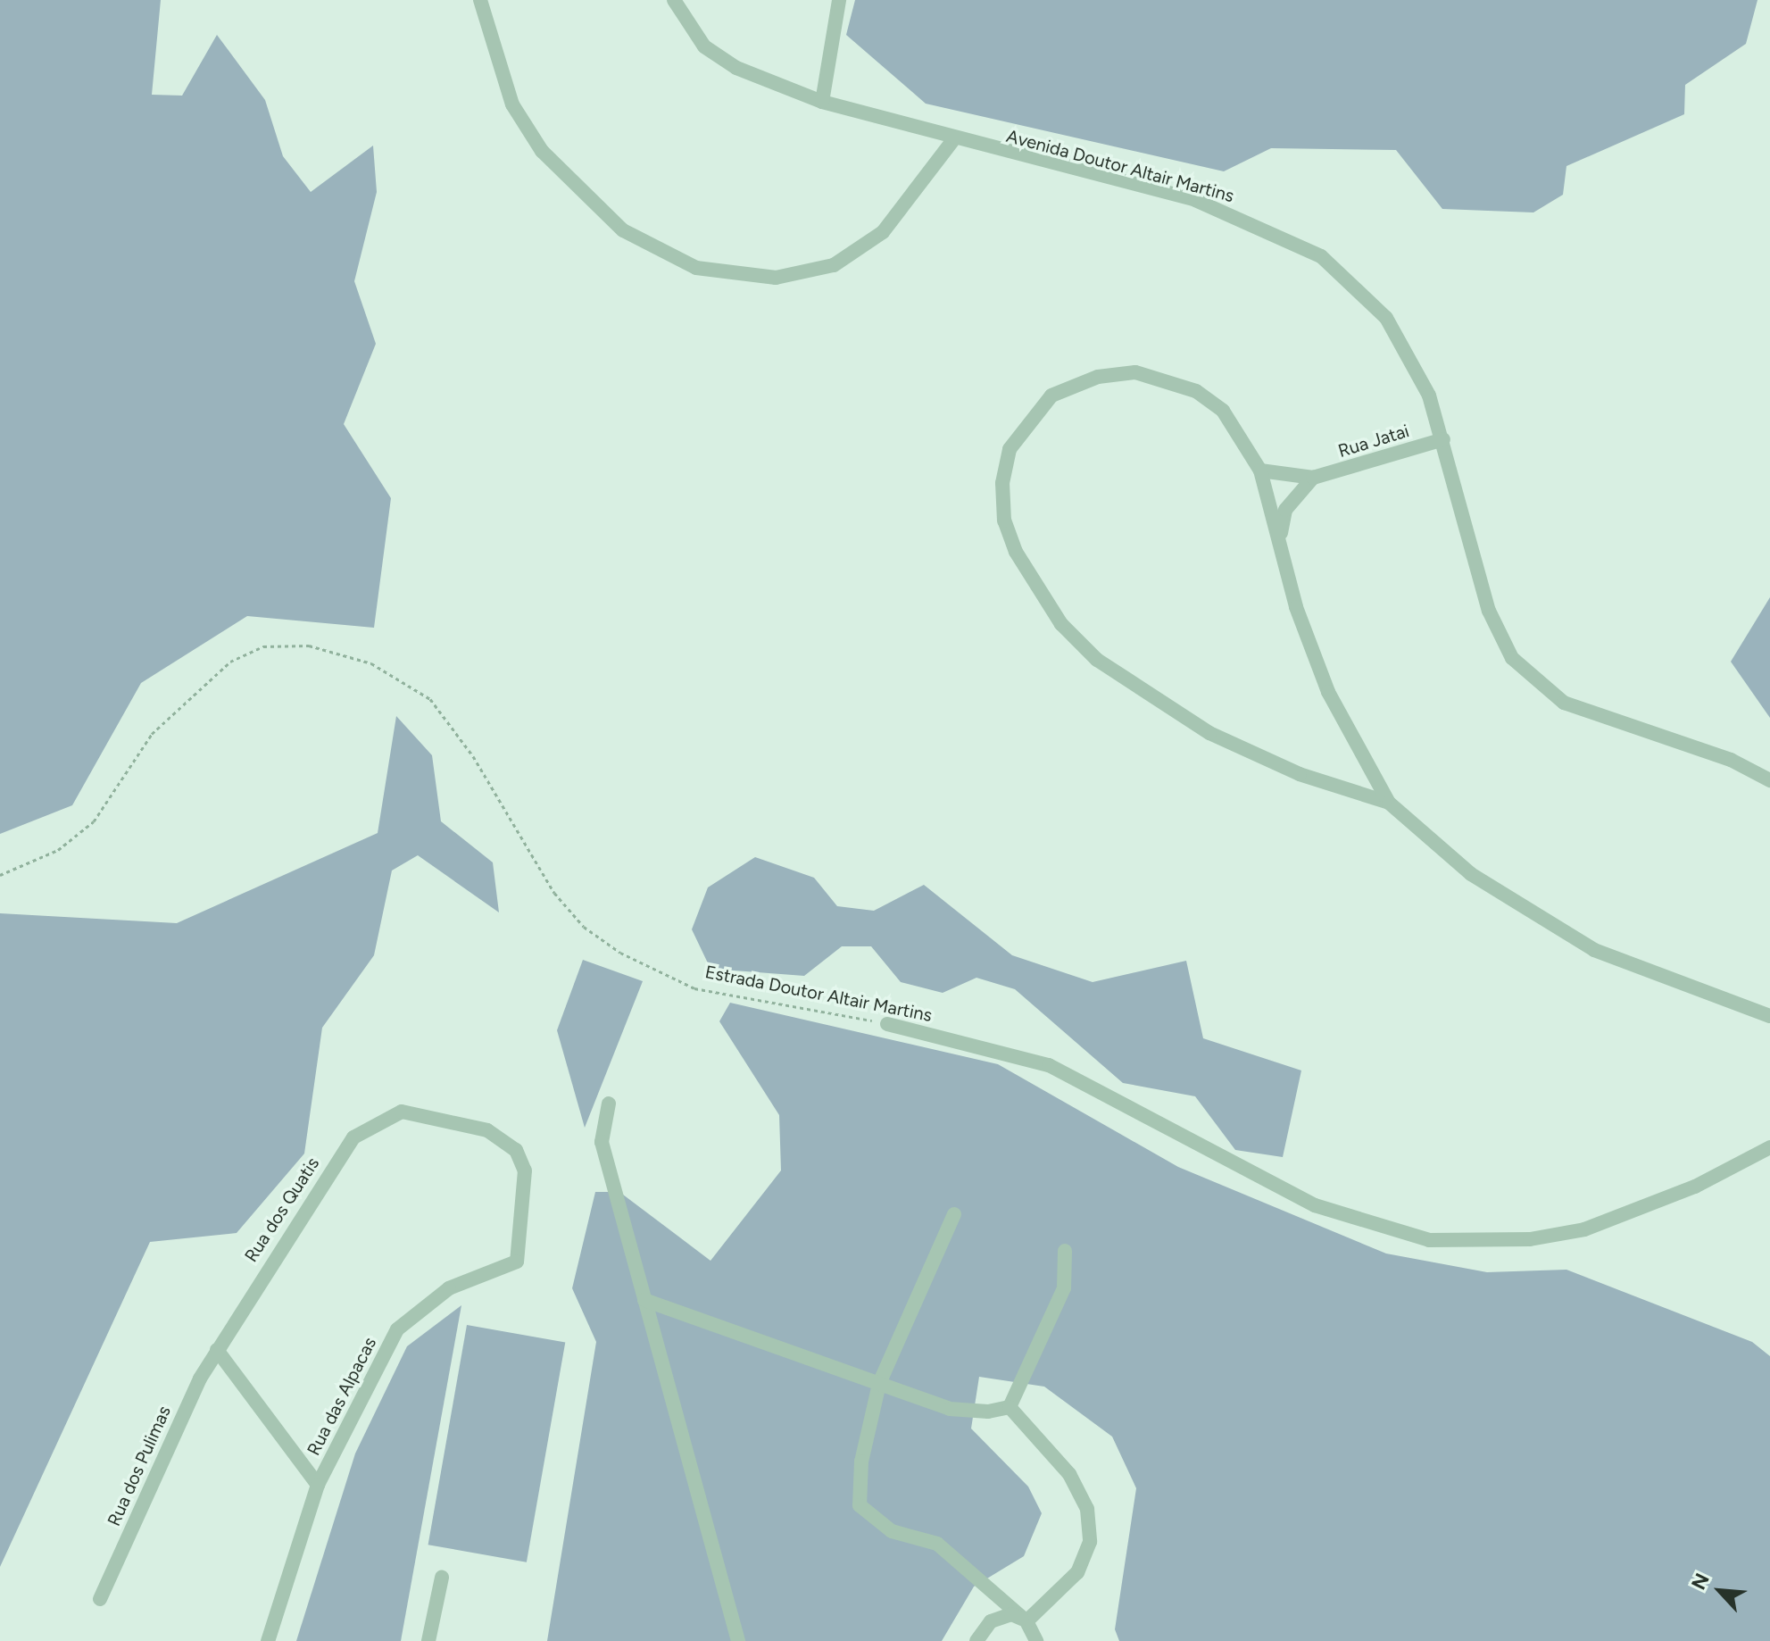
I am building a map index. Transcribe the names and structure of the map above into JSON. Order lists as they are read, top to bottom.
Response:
{
  "streets": {
    "street": [
      "Avenida Doutor Altair Martins",
      "Rua Jatai",
      "Estrada Doutor Altair Martins",
      "Rua dos Quatis",
      "Rua das Alpacas",
      "Rua dos Pulimas"
    ]
  },
  "crossings": [
    ["Avenida Doutor Altair Martins", "Rua Jatai"],
    ["Rua dos Quatis", "Rua das Alpacas"],
    ["Rua dos Quatis", "Rua dos Pulimas"]
  ],
  "north": "top left"
}
